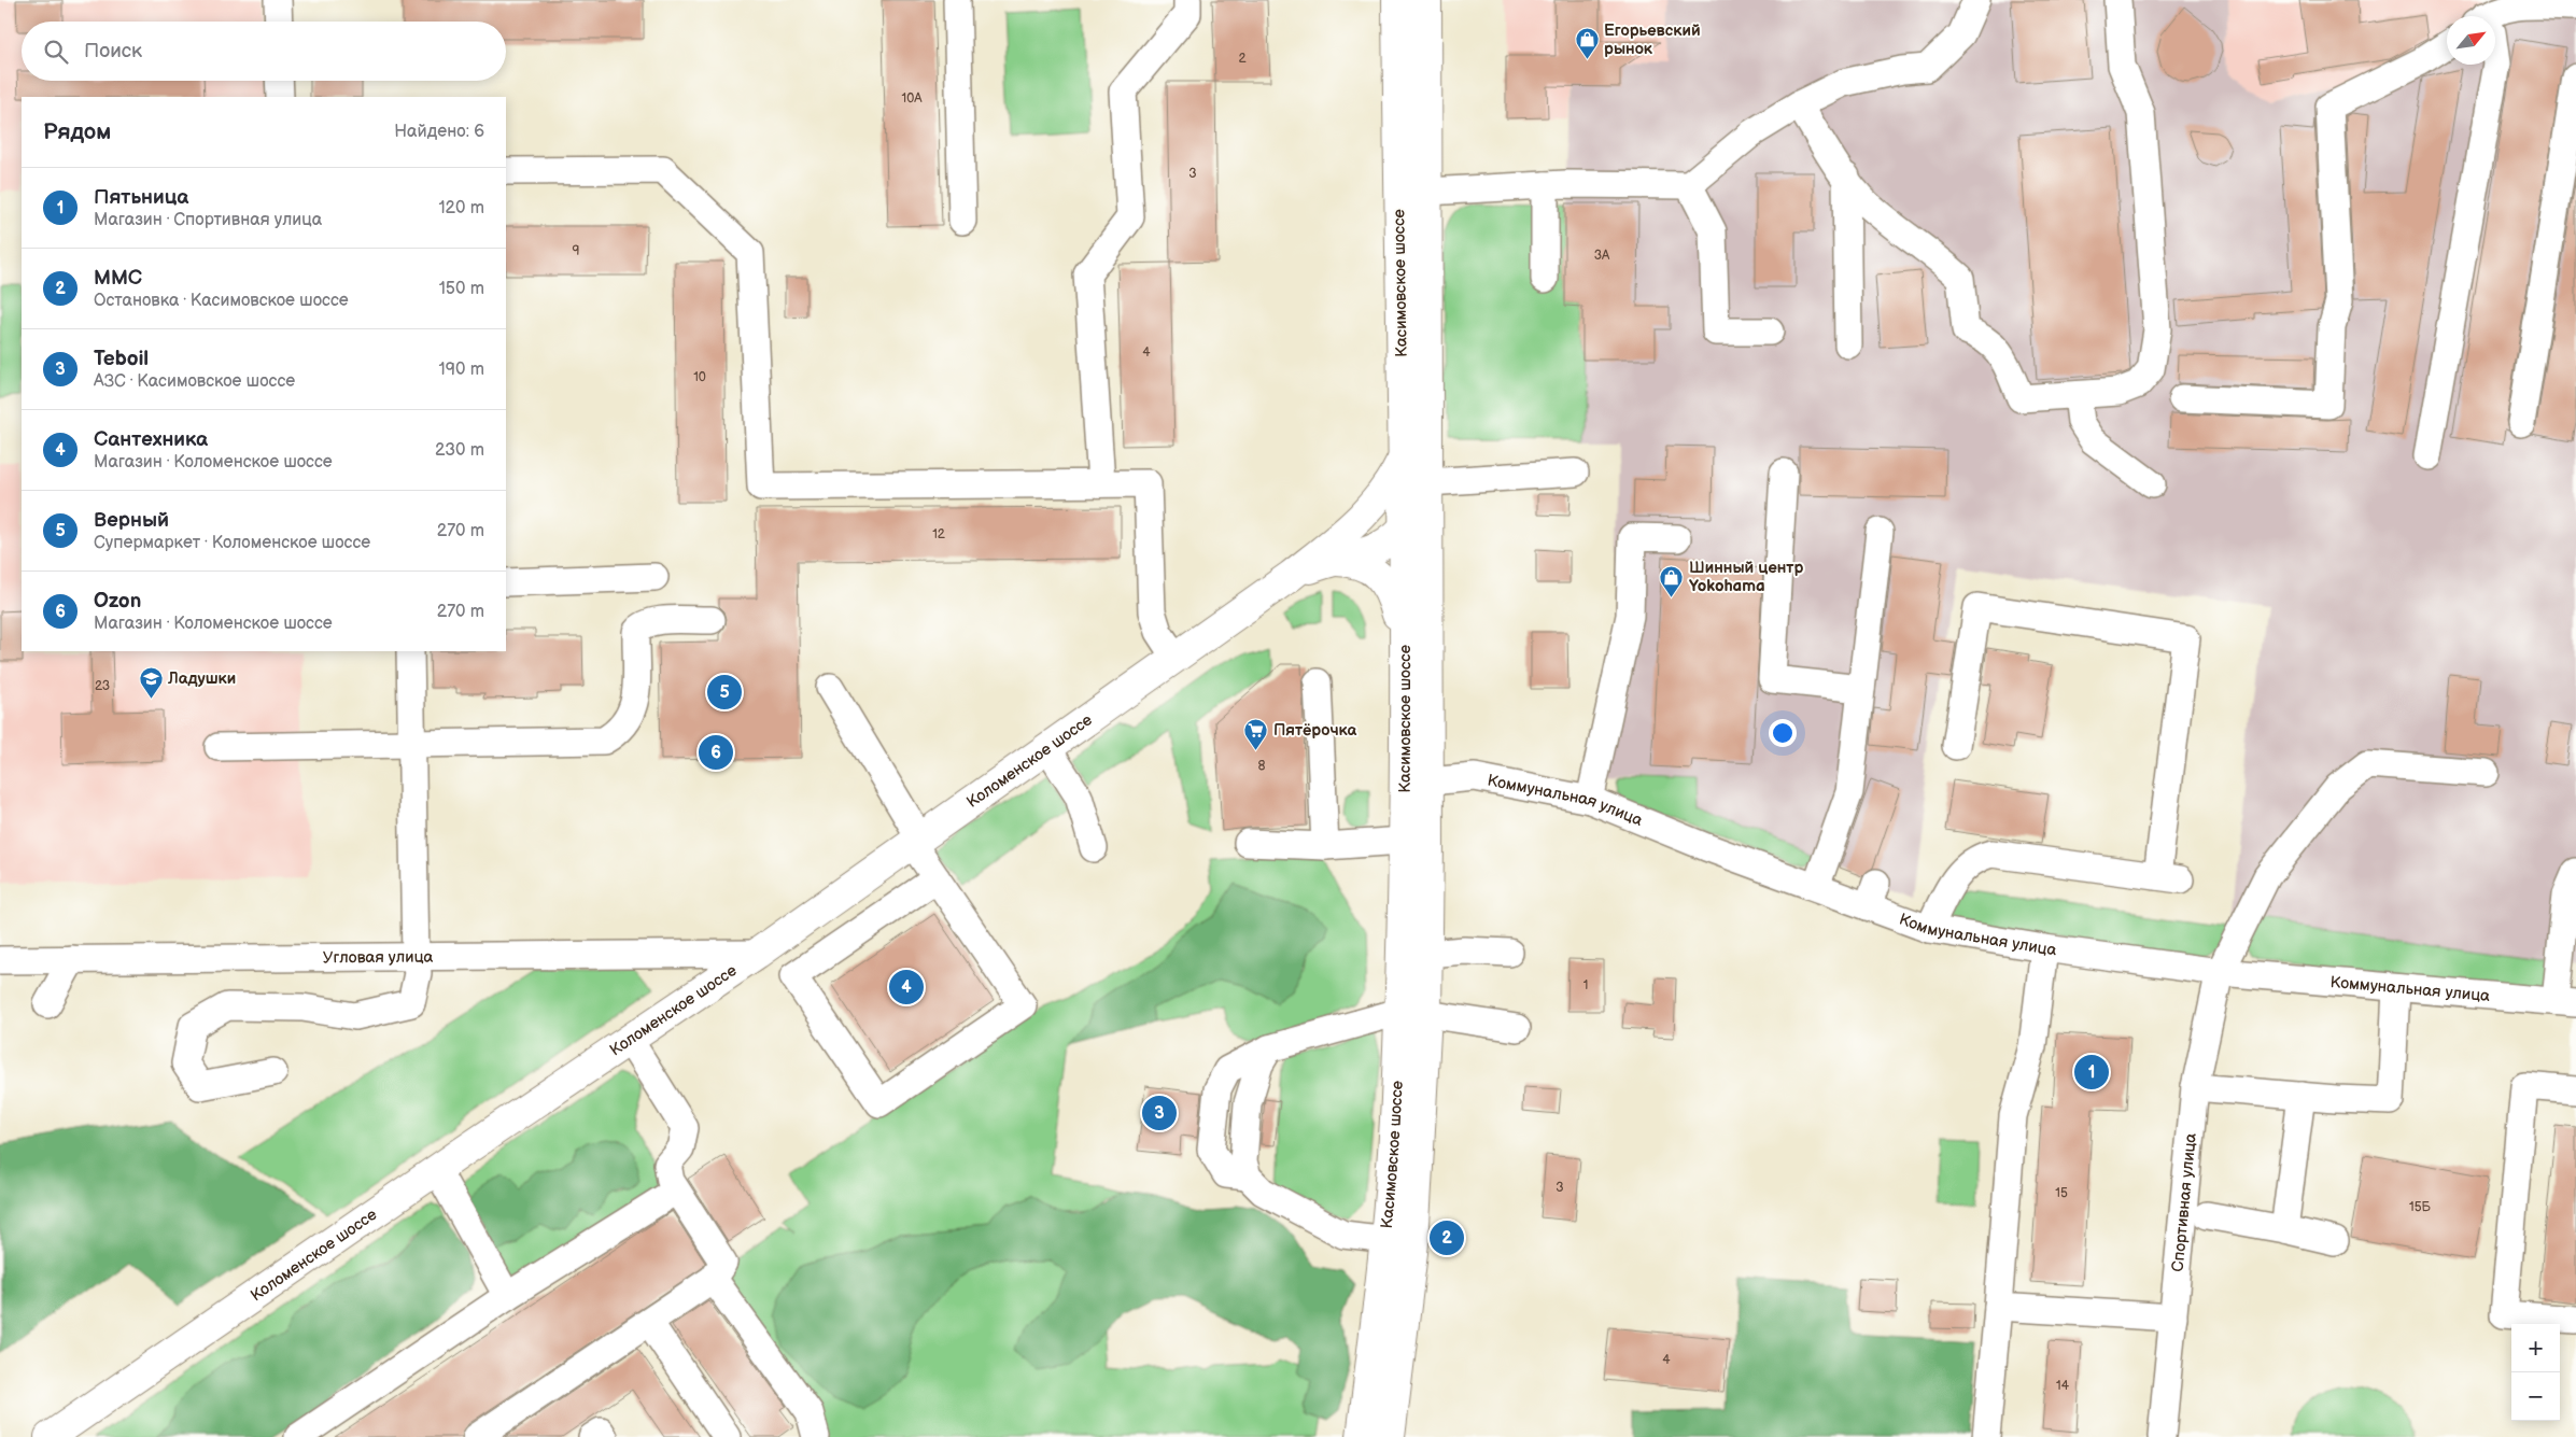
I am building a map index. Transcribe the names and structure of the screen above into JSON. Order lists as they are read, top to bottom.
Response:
{
  "streets": {
    "main road": ["Касимовское шоссе", "Коломенское шоссе"],
    "street": ["Коммунальная улица", "Угловая улица", "Спортивная улица"]
  },
  "crossings": [
    ["Касимовское шоссе", "Коломенское шоссе"],
    ["Касимовское шоссе", "Коммунальная улица"],
    ["Коломенское шоссе", "Угловая улица"],
    ["Коммунальная улица", "Спортивная улица"]
  ],
  "places": {
    "shop": ["Егорьевский рынок", "Шинный центр Yokohama"],
    "school or university": ["Ладушки"],
    "supermarket": ["Пятёрочка"]
  },
  "house_numbers": [
    "2",
    "10А",
    "3",
    "9",
    "3А",
    "4",
    "10",
    "12",
    "23",
    "8",
    "1",
    "3",
    "15",
    "15Б",
    "4",
    "14"
  ],
  "north": "top right",
  "page": {
    "search": "Поиск",
    "heading": ["Рядом", "Найдено: 6"],
    "list": [
      {
        "mark": "1",
        "name": "Пятьница",
        "note": "Магазин · Спортивная улица",
        "value": "120 m"
      },
      {
        "mark": "2",
        "name": "ММС",
        "note": "Остановка · Касимовское шоссе",
        "value": "150 m"
      },
      {
        "mark": "3",
        "name": "Teboil",
        "note": "АЗС · Касимовское шоссе",
        "value": "190 m"
      },
      {
        "mark": "4",
        "name": "Сантехника",
        "note": "Магазин · Коломенское шоссе",
        "value": "230 m"
      },
      {
        "mark": "5",
        "name": "Верный",
        "note": "Супермаркет · Коломенское шоссе",
        "value": "270 m"
      },
      {
        "mark": "6",
        "name": "Ozon",
        "note": "Магазин · Коломенское шоссе",
        "value": "270 m"
      }
    ],
    "pins": [
      "5",
      "6",
      "4",
      "1",
      "3",
      "2"
    ],
    "map_buttons": ["+", "−"]
  }
}
